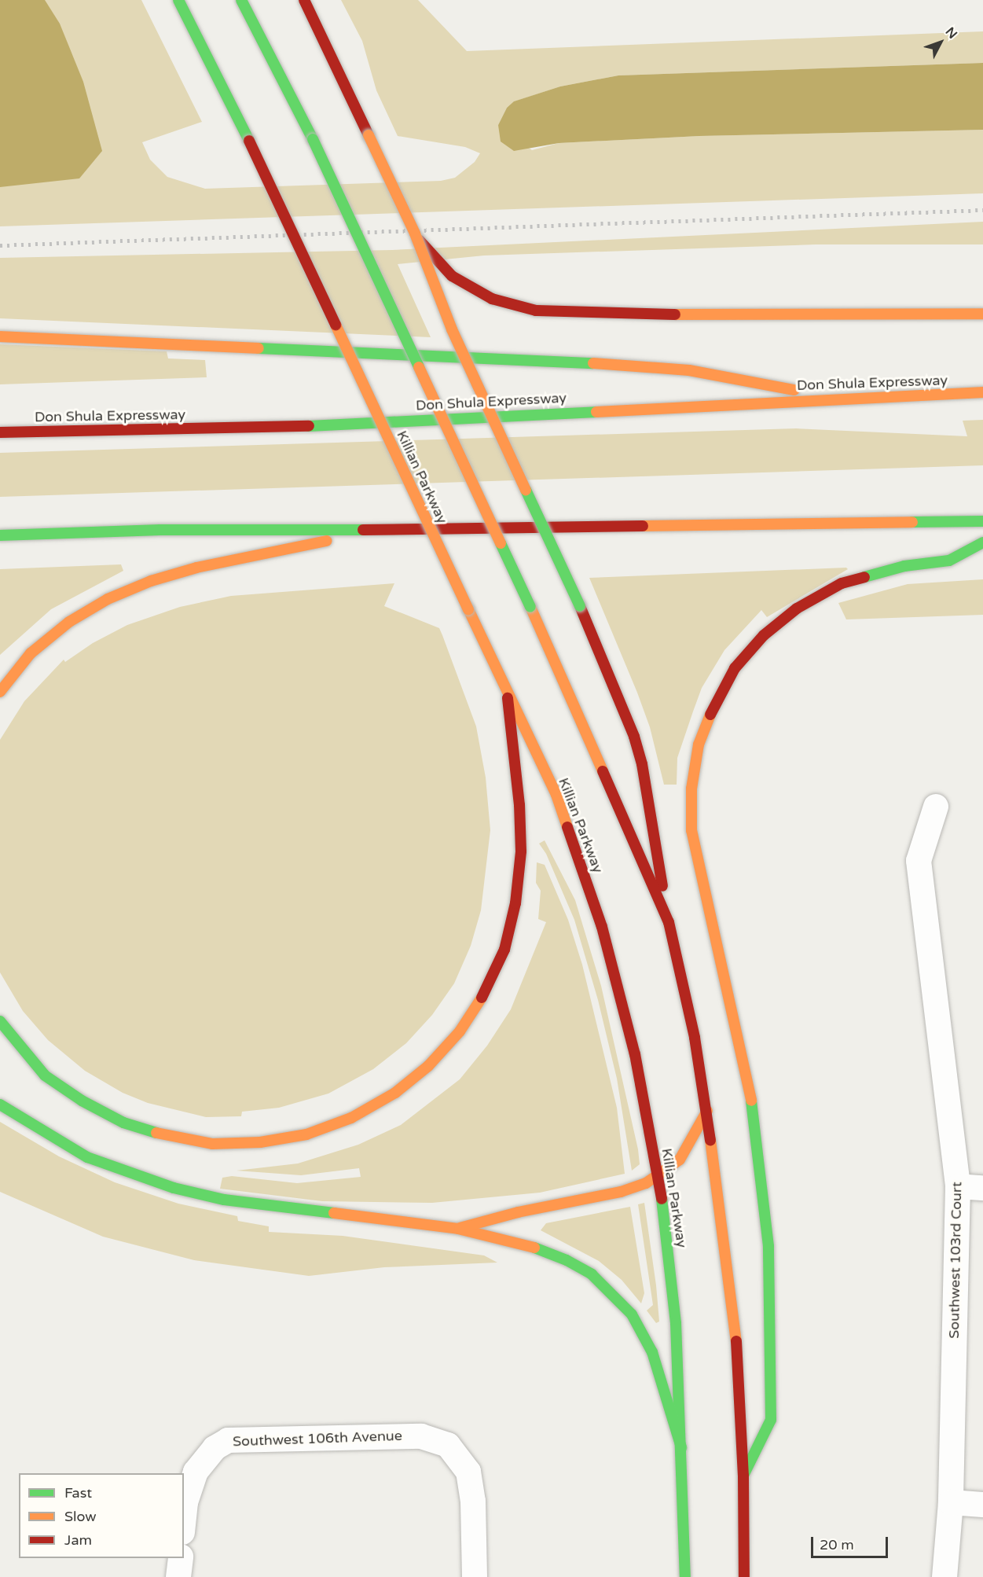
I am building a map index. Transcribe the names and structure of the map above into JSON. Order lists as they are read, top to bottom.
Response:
{
  "streets": {
    "main road": ["Don Shula Expressway", "Killian Parkway"],
    "street": ["Southwest 103rd Court", "Southwest 106th Avenue"]
  },
  "legend": ["Fast", "Slow", "Jam"],
  "scale_bar": "20 m",
  "north": "top right"
}
